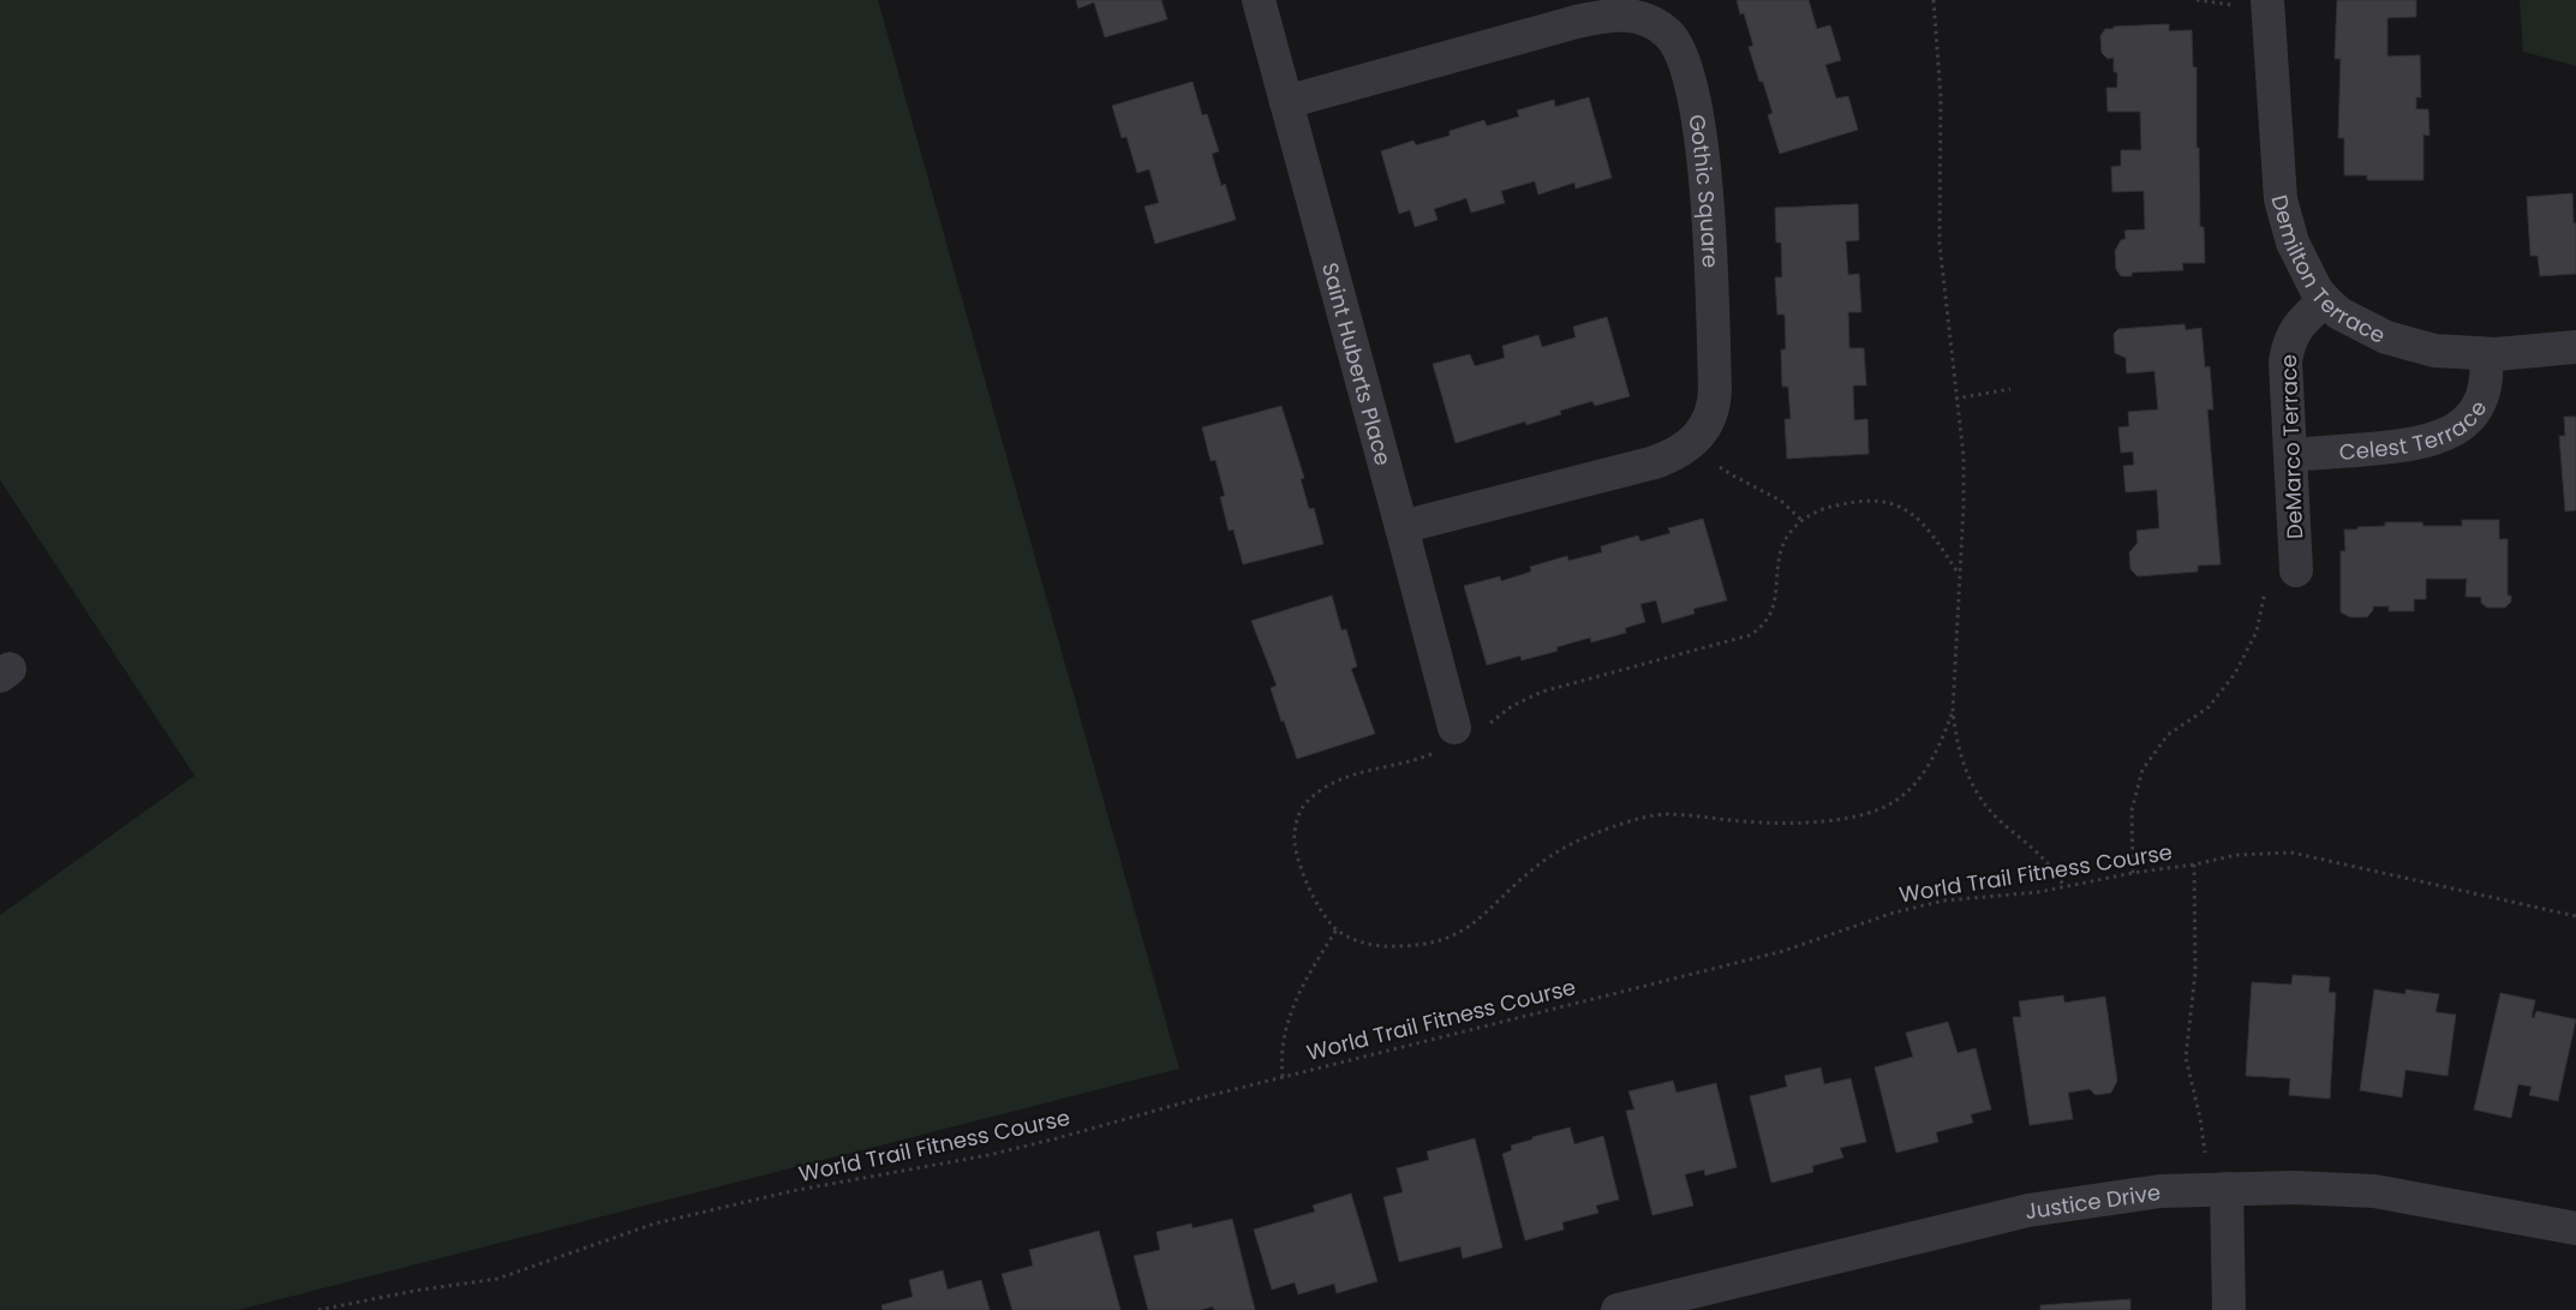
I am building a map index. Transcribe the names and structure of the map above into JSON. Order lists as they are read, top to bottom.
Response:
{
  "streets": {
    "street": [
      "Gothic Square",
      "Demilton Terrace",
      "Saint Huberts Place",
      "Celest Terrace",
      "DeMarco Terrace",
      "Justice Drive"
    ],
    "path": ["World Trail Fitness Course"]
  },
  "crossings": [
    ["Gothic Square", "Saint Huberts Place"],
    ["Demilton Terrace", "Celest Terrace"],
    ["Demilton Terrace", "DeMarco Terrace"],
    ["Celest Terrace", "DeMarco Terrace"]
  ]
}
